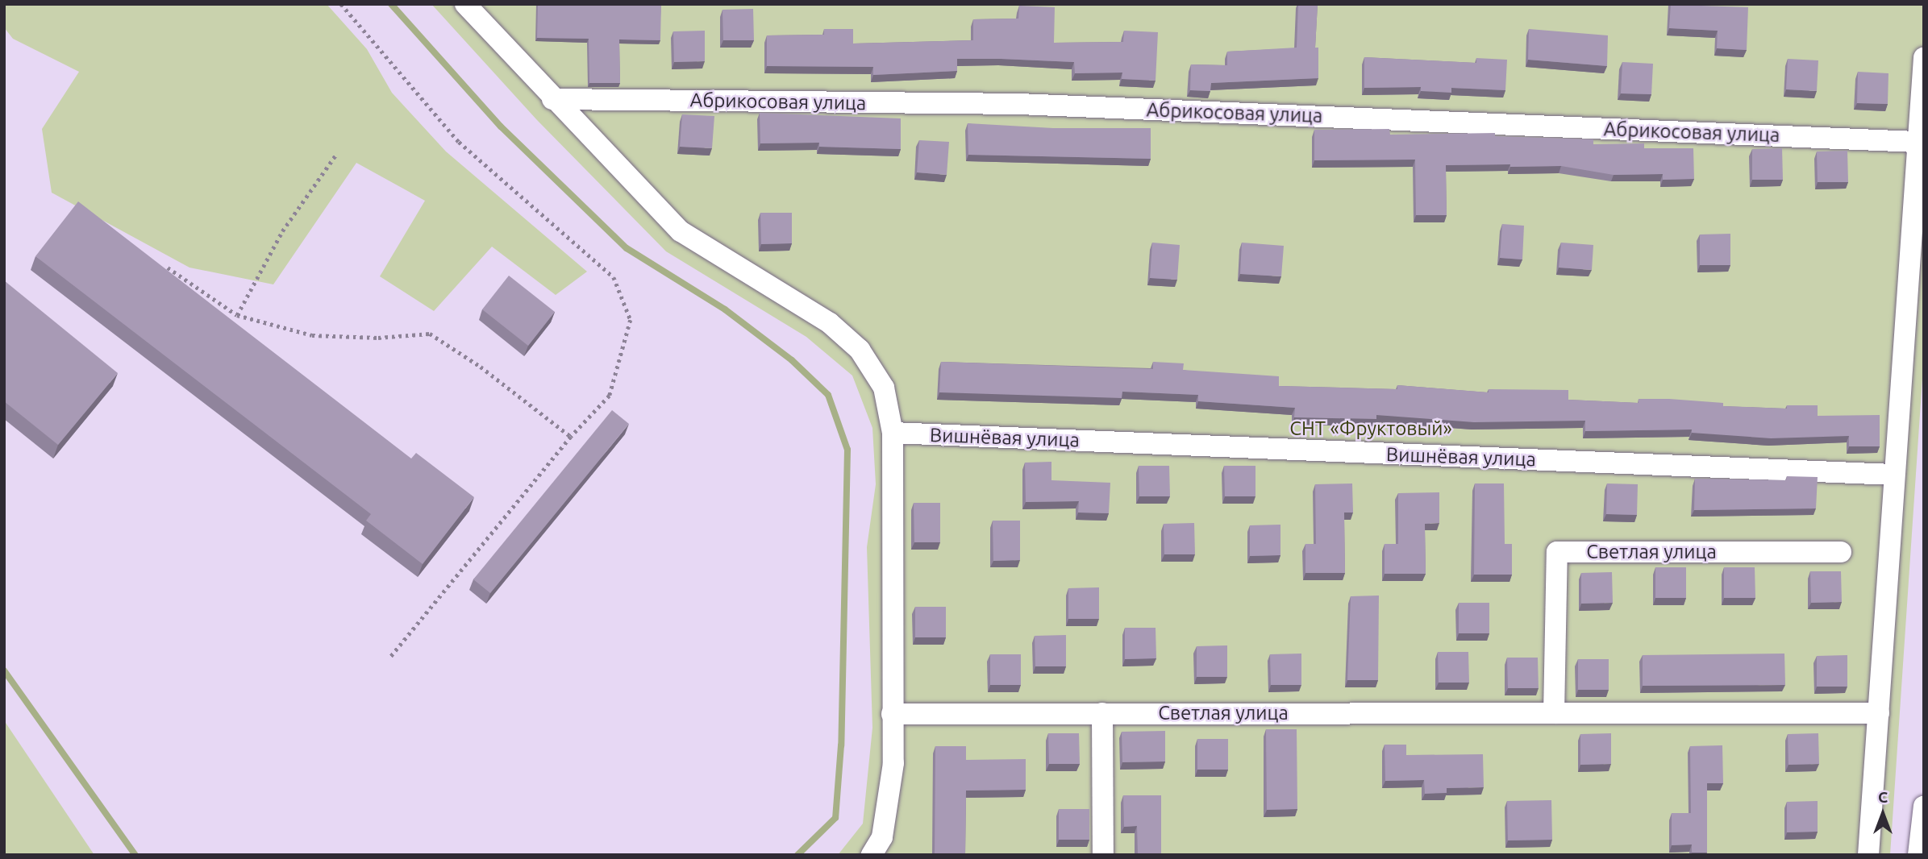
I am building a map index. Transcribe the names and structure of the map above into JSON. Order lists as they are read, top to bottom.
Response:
{
  "streets": {
    "street": ["Абрикосовая улица", "Вишнёвая улица", "Светлая улица"]
  },
  "parks": ["СНТ «Фруктовый»"],
  "north": "top"
}
